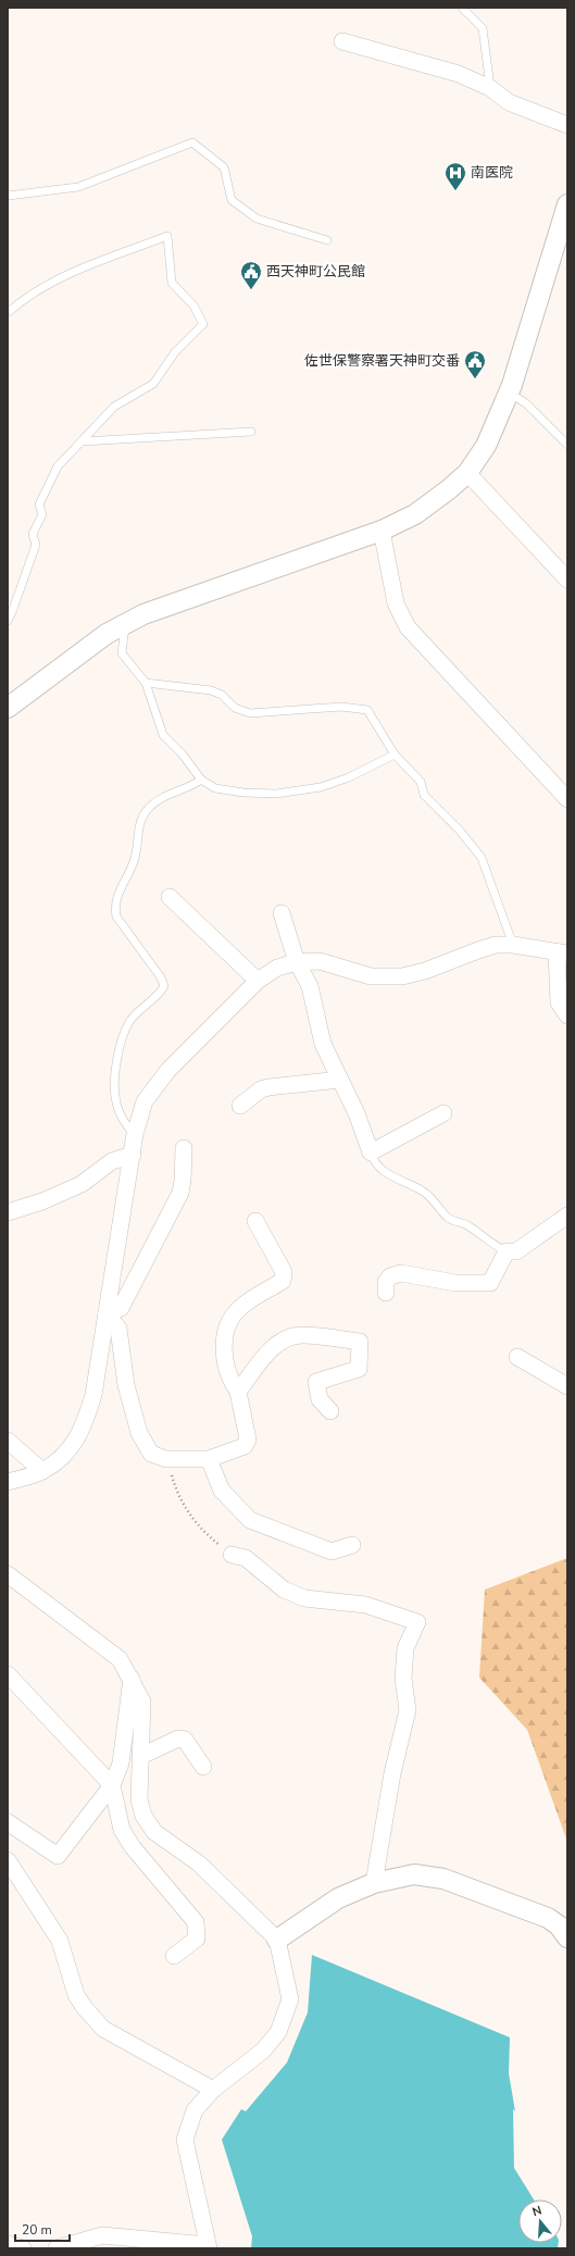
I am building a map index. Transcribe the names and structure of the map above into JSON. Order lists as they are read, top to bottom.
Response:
{
  "places": {
    "hospital": ["南医院"],
    "public building": ["西天神町公民館", "佐世保警察署天神町交番"]
  },
  "scale_bar": "20 m",
  "north": "top"
}
